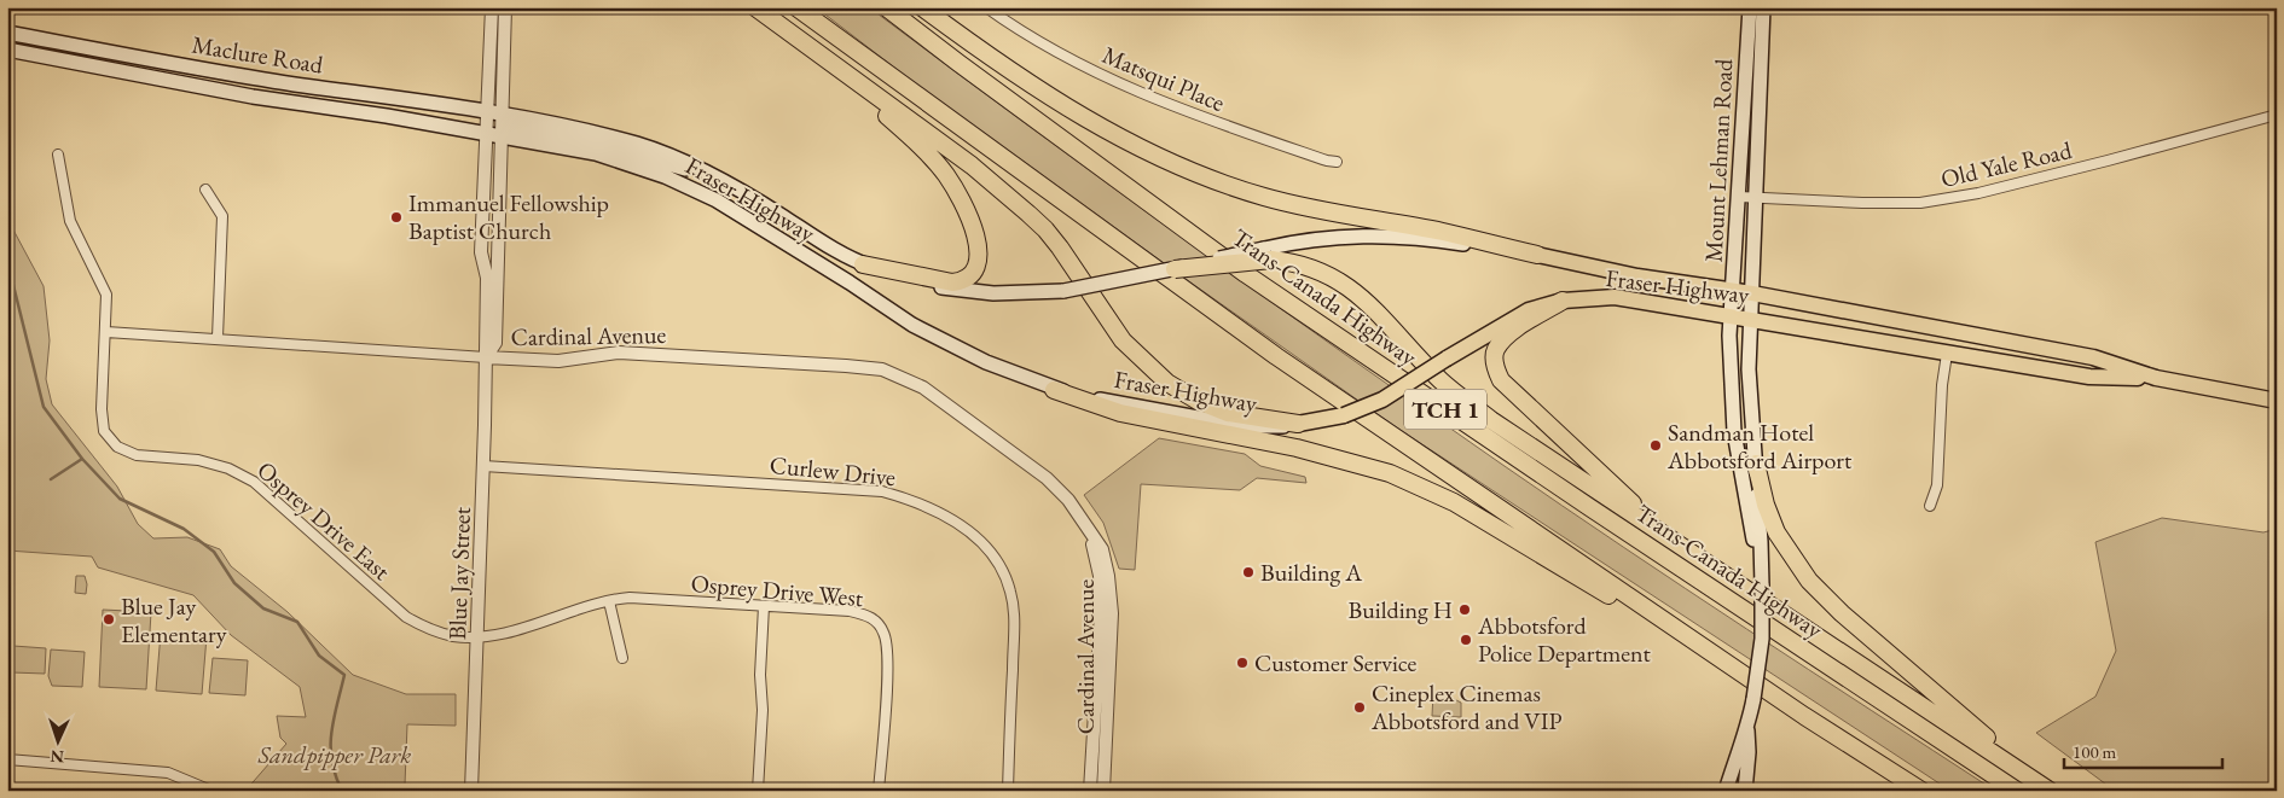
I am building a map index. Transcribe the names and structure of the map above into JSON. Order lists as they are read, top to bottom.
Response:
{
  "streets": {
    "highway": ["Trans-Canada Highway", "TCH 1"],
    "main road": ["Maclure Road", "Mount Lehman Road", "Fraser Highway"],
    "street": [
      "Matsqui Place",
      "Old Yale Road",
      "Cardinal Avenue",
      "Curlew Drive",
      "Osprey Drive East",
      "Blue Jay Street",
      "Osprey Drive West"
    ]
  },
  "crossings": [
    ["Maclure Road", "Fraser Highway"],
    ["Maclure Road", "Blue Jay Street"],
    ["Mount Lehman Road", "Old Yale Road"],
    ["Mount Lehman Road", "Fraser Highway"],
    ["Fraser Highway", "Blue Jay Street"],
    ["Cardinal Avenue", "Osprey Drive East"],
    ["Cardinal Avenue", "Blue Jay Street"],
    ["Curlew Drive", "Blue Jay Street"],
    ["Osprey Drive East", "Blue Jay Street"],
    ["Osprey Drive East", "Osprey Drive West"],
    ["Blue Jay Street", "Osprey Drive West"]
  ],
  "parks": ["Sandpipper Park"],
  "places": [
    "Immanuel Fellowship Baptist Church",
    "Sandman Hotel Abbotsford Airport",
    "Building A",
    "Building H",
    "Blue Jay Elementary",
    "Abbotsford Police Department",
    "Customer Service",
    "Cineplex Cinemas Abbotsford and VIP"
  ],
  "scale_bar": "100 m",
  "north": "bottom"
}
